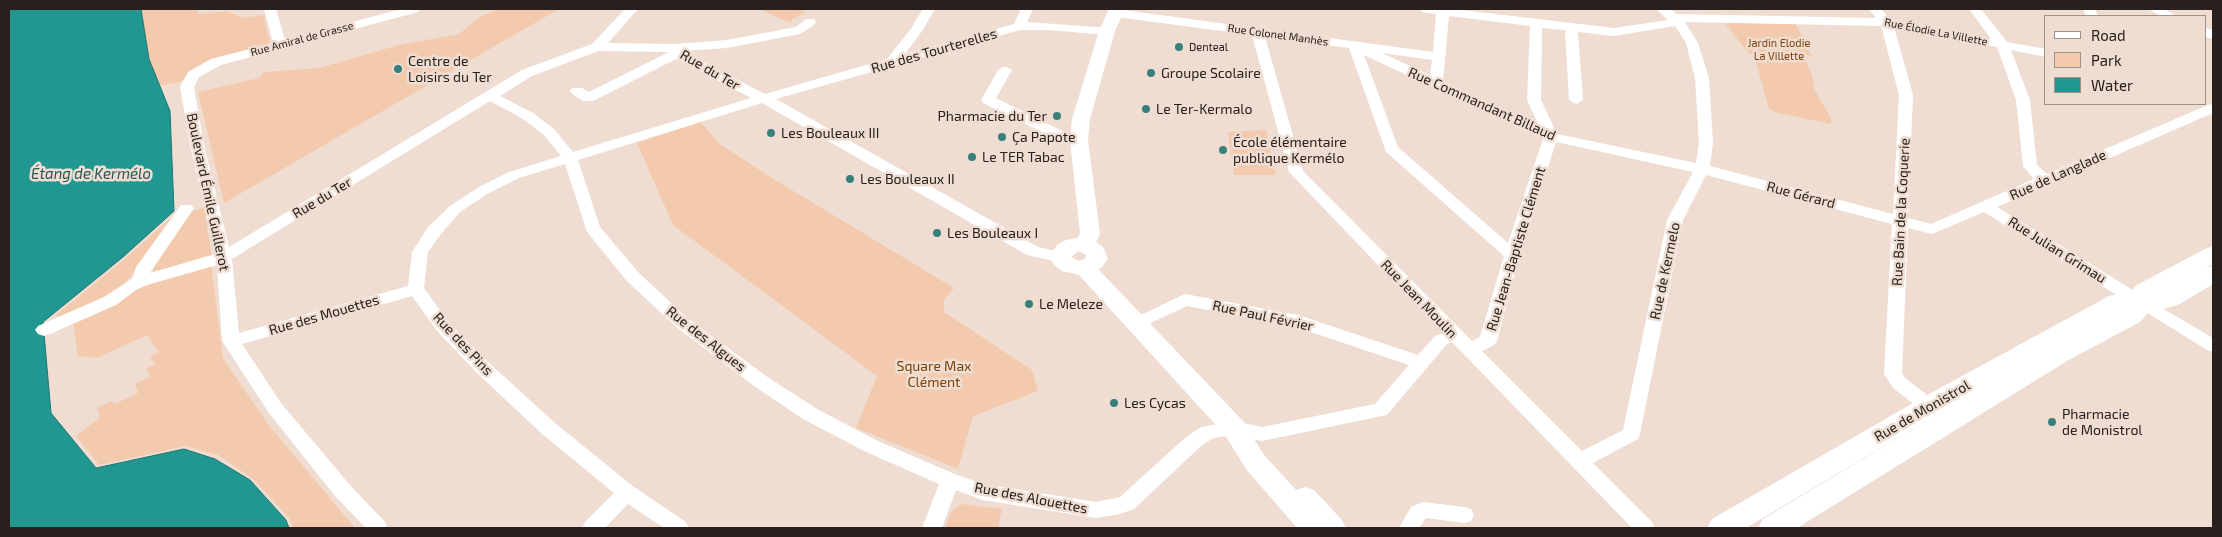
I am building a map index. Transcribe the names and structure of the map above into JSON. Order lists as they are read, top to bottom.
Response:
{
  "streets": {
    "main road": ["Rue de Monistrol"],
    "street": [
      "Rue Élodie La Villette",
      "Rue Colonel Manhès",
      "Rue Amiral de Grasse",
      "Rue des Tourterelles",
      "Rue du Ter",
      "Rue Commandant Billaud",
      "Rue de Langlade",
      "Boulevard Émile Guillerot",
      "Rue Gérard",
      "Rue Bain de la Coquerie",
      "Rue Jean-Baptiste Clément",
      "Rue Julian Grimau",
      "Rue de Kermelo",
      "Rue Jean Moulin",
      "Rue des Mouettes",
      "Rue Paul Février",
      "Rue des Algues",
      "Rue des Pins",
      "Rue des Alouettes"
    ]
  },
  "crossings": [
    ["Rue Élodie La Villette", "Rue Bain de la Coquerie"],
    ["Rue Élodie La Villette", "Rue de Kermelo"],
    ["Rue Colonel Manhès", "Rue Commandant Billaud"],
    ["Rue Colonel Manhès", "Rue Jean Moulin"],
    ["Rue Amiral de Grasse", "Boulevard Émile Guillerot"],
    ["Rue des Tourterelles", "Rue du Ter"],
    ["Rue du Ter", "Boulevard Émile Guillerot"],
    ["Rue du Ter", "Rue des Algues"],
    ["Rue Commandant Billaud", "Rue Gérard"],
    ["Rue Commandant Billaud", "Rue Jean-Baptiste Clément"],
    ["Rue Commandant Billaud", "Rue de Kermelo"],
    ["Rue de Langlade", "Rue Gérard"],
    ["Rue de Langlade", "Rue Bain de la Coquerie"],
    ["Rue de Langlade", "Rue Julian Grimau"],
    ["Boulevard Émile Guillerot", "Rue des Mouettes"],
    ["Rue Gérard", "Rue Bain de la Coquerie"],
    ["Rue Gérard", "Rue de Kermelo"],
    ["Rue Bain de la Coquerie", "Rue de Monistrol"],
    ["Rue Jean-Baptiste Clément", "Rue Jean Moulin"],
    ["Rue Julian Grimau", "Rue de Monistrol"],
    ["Rue de Kermelo", "Rue Jean Moulin"],
    ["Rue des Mouettes", "Rue des Pins"],
    ["Rue des Algues", "Rue des Alouettes"]
  ],
  "water": ["Étang de Kermélo"],
  "parks": ["Jardin Elodie La Villette", "Square Max Clément"],
  "places": [
    "Denteal",
    "Centre de Loisirs du Ter",
    "Groupe Scolaire",
    "Le Ter-Kermalo",
    "Pharmacie du Ter",
    "Les Bouleaux III",
    "Ça Papote",
    "École élémentaire publique Kermélo",
    "Le TER Tabac",
    "Les Bouleaux II",
    "Les Bouleaux I",
    "Le Meleze",
    "Les Cycas",
    "Pharmacie de Monistrol"
  ],
  "legend": ["Road", "Park", "Water"]
}
